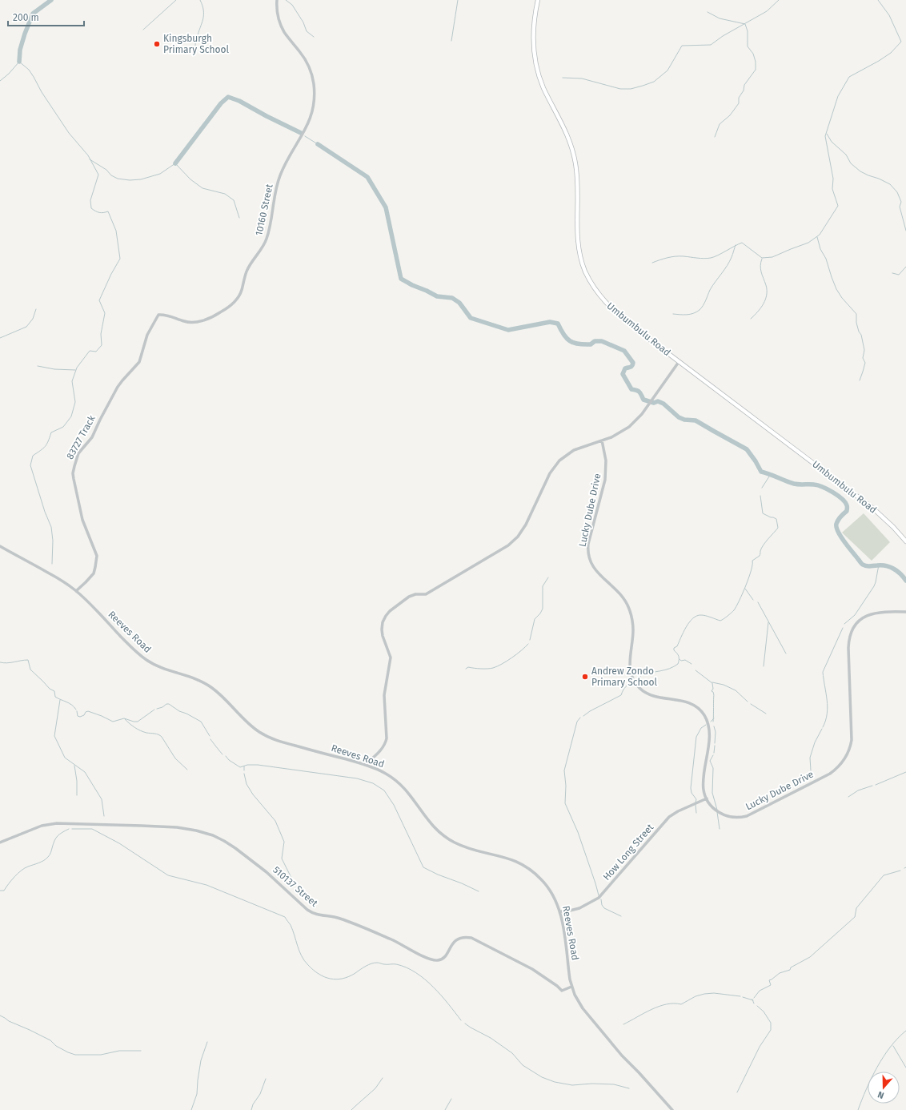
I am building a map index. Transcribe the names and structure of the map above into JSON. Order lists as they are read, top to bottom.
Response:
{
  "streets": {
    "main road": ["Umbumbulu Road"],
    "street": [
      "10160 Street",
      "83727 Track",
      "Lucky Dube Drive",
      "Reeves Road",
      "How Long Street",
      "510137 Street"
    ]
  },
  "crossings": [
    ["10160 Street", "83727 Track"],
    ["83727 Track", "Reeves Road"],
    ["Lucky Dube Drive", "How Long Street"],
    ["Reeves Road", "How Long Street"],
    ["Reeves Road", "510137 Street"]
  ],
  "places": ["Kingsburgh Primary School", "Andrew Zondo Primary School"],
  "scale_bar": "200 m",
  "north": "bottom"
}
